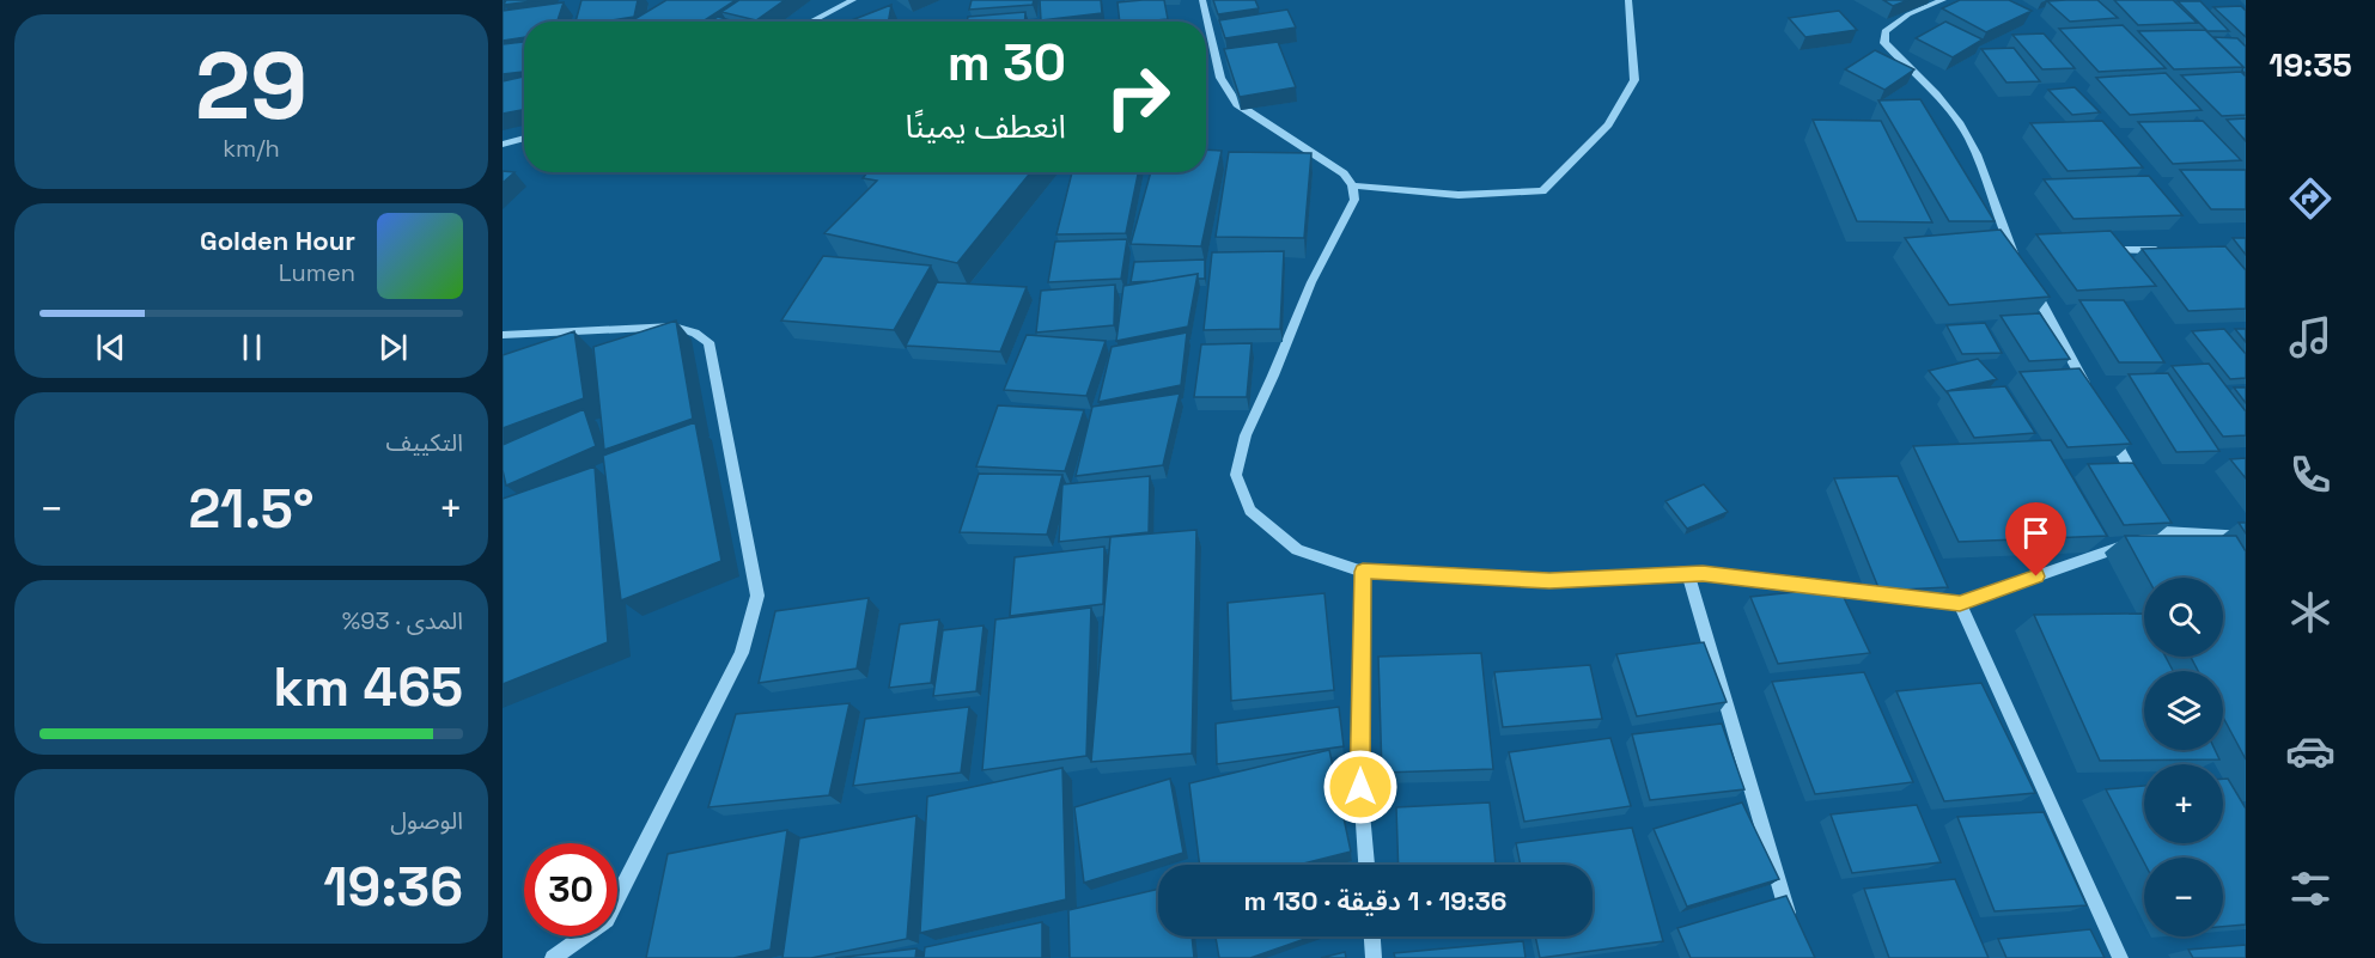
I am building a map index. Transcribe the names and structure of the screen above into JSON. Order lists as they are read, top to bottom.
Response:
{
  "page": {
    "tabs": "19:35",
    "tile": [
      ["29", "km/h"],
      "التكييف",
      ["المدى · 93%", "465 km"],
      ["الوصول", "19:36"]
    ],
    "turn": ["30 m", "انعطف يمينًا"],
    "song": ["Golden Hour", "Lumen"],
    "heat": ["−", "21.5°", "+"],
    "map_buttons": ["+", "−"],
    "limit": "30",
    "trip": "19:36 · 1 دقيقة · 130 m"
  }
}
